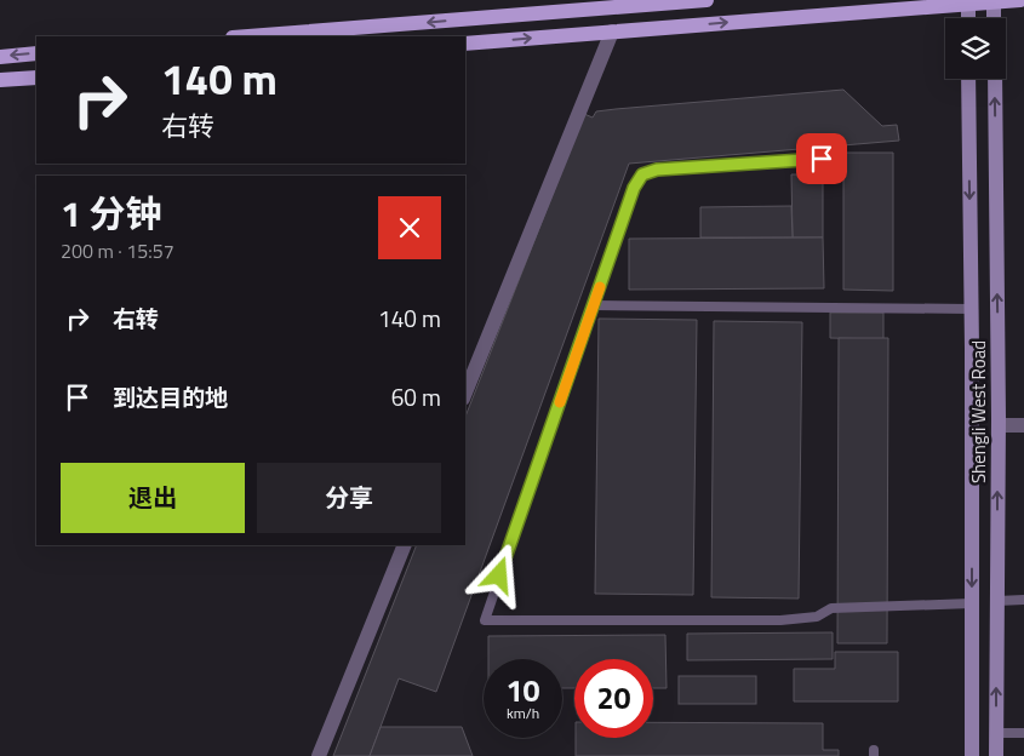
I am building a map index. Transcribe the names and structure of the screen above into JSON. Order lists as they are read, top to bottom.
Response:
{
  "streets": {
    "main road": ["Shengli West Road"]
  },
  "page": {
    "turn": ["140 m", "右转"],
    "heading": ["1 分钟", "200 m · 15:57"],
    "list": [
      {
        "name": "右转",
        "value": "140 m"
      },
      {
        "name": "到达目的地",
        "value": "60 m"
      }
    ],
    "buttons": ["退出", "分享"],
    "speed": "10 km/h",
    "limit": "20"
  }
}
